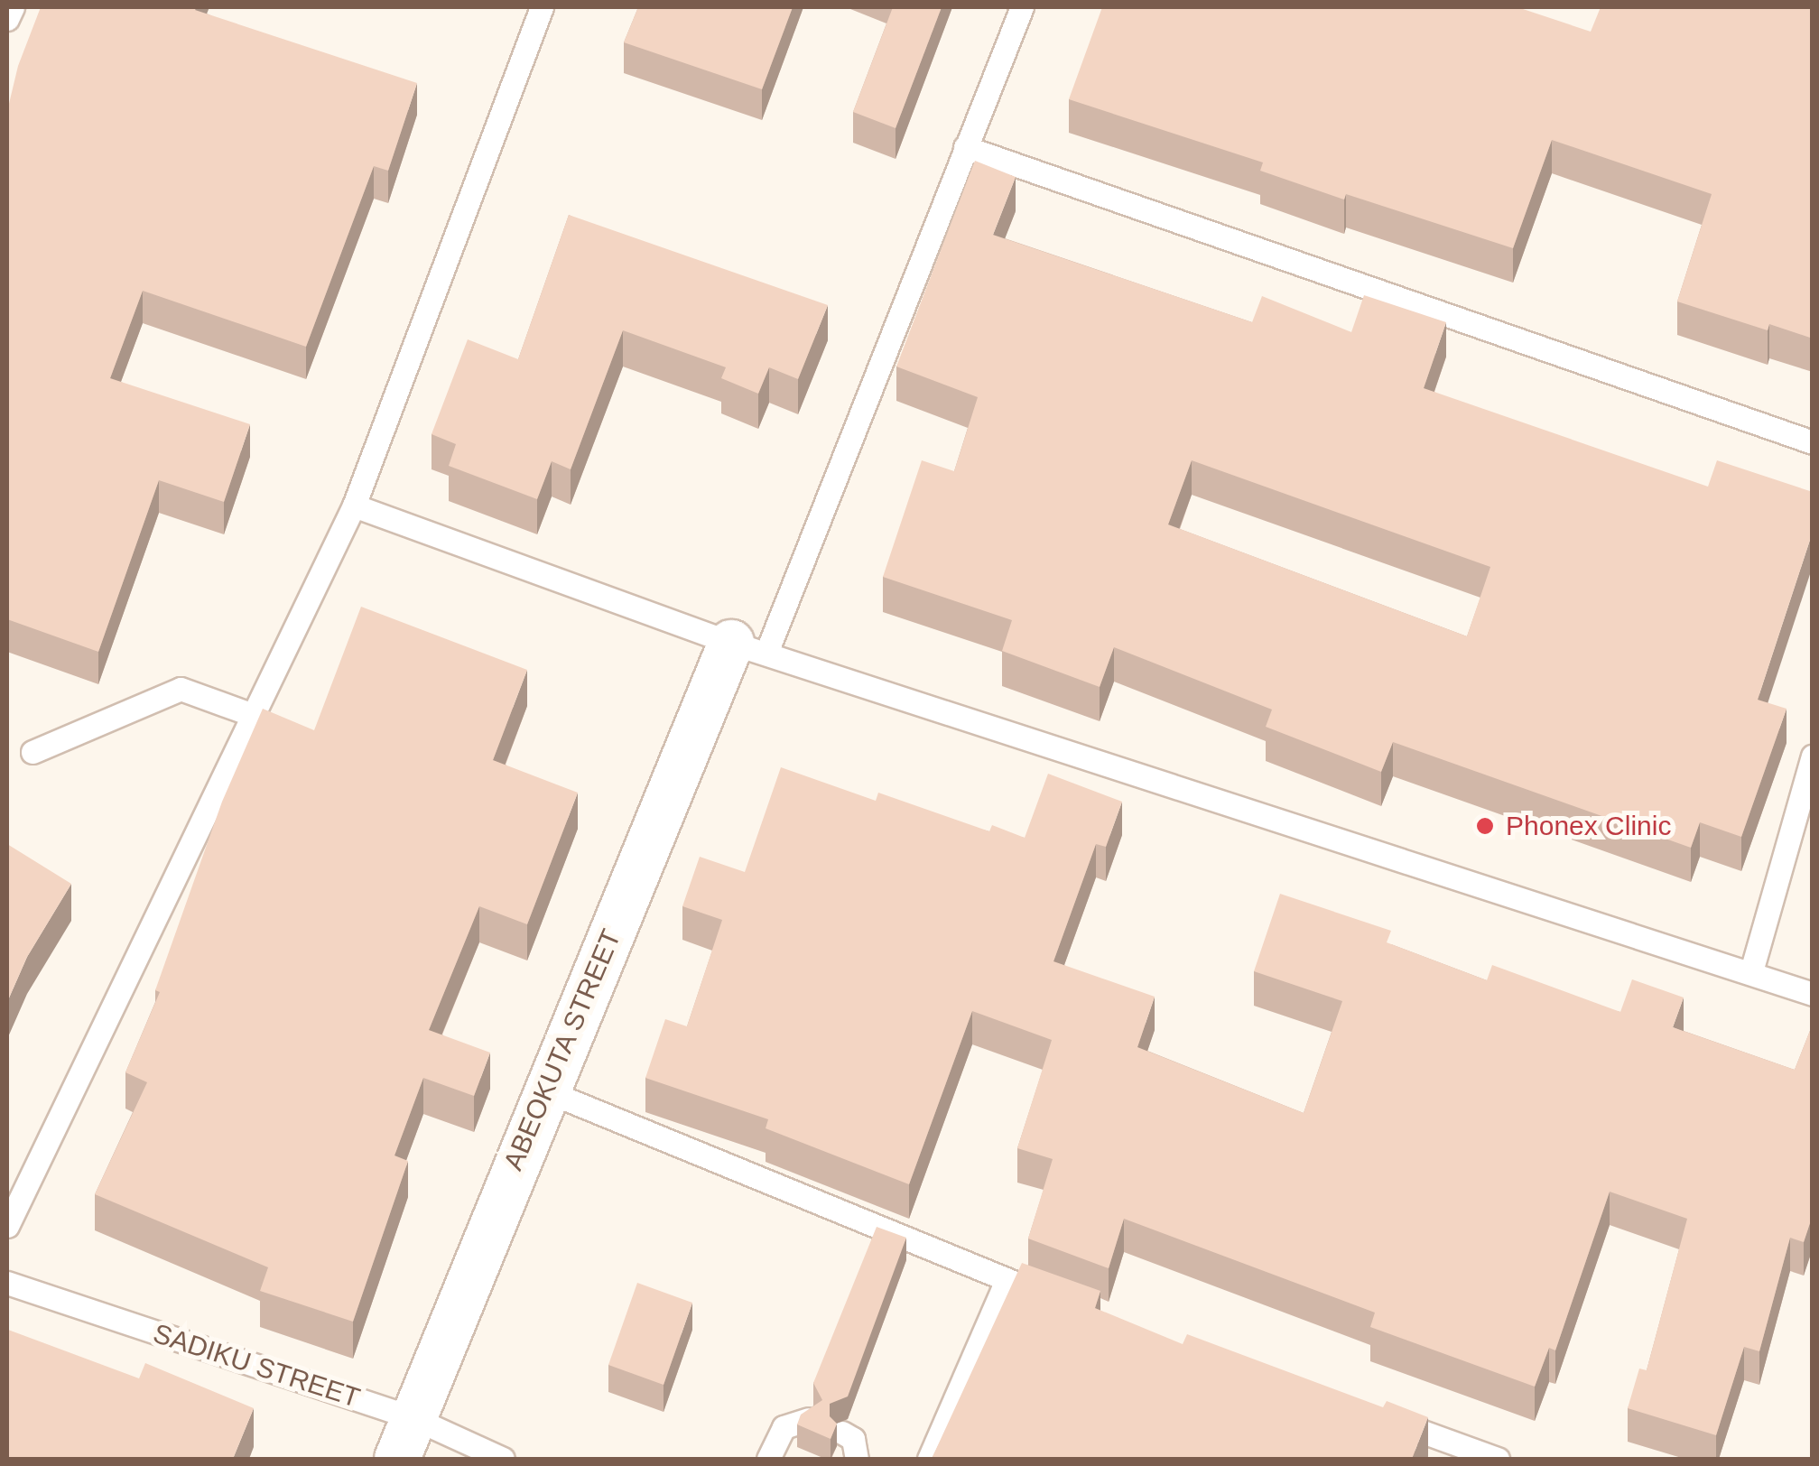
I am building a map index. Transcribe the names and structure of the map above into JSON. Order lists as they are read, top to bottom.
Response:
{
  "streets": {
    "street": ["ABEOKUTA STREET"],
    "lane": ["SADIKU STREET"]
  },
  "crossings": [
    ["ABEOKUTA STREET", "SADIKU STREET"]
  ],
  "places": ["Phonex Clinic"]
}
